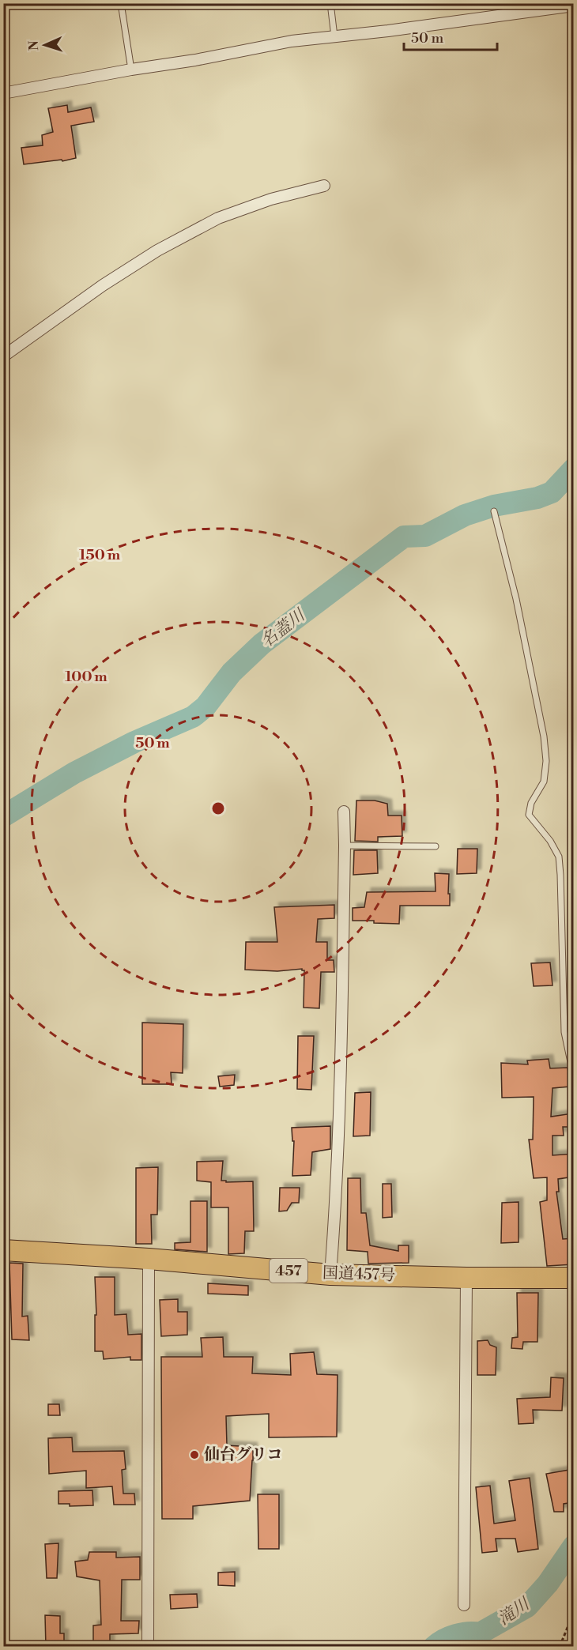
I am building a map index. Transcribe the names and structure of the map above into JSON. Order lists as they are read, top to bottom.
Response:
{
  "streets": {
    "highway": ["457", "国道457号"]
  },
  "water": ["名蓋川", "滝川"],
  "places": ["仙台グリコ"],
  "scale_bar": "50 m",
  "north": "left",
  "rings": ["150 m", "100 m", "50 m"]
}
